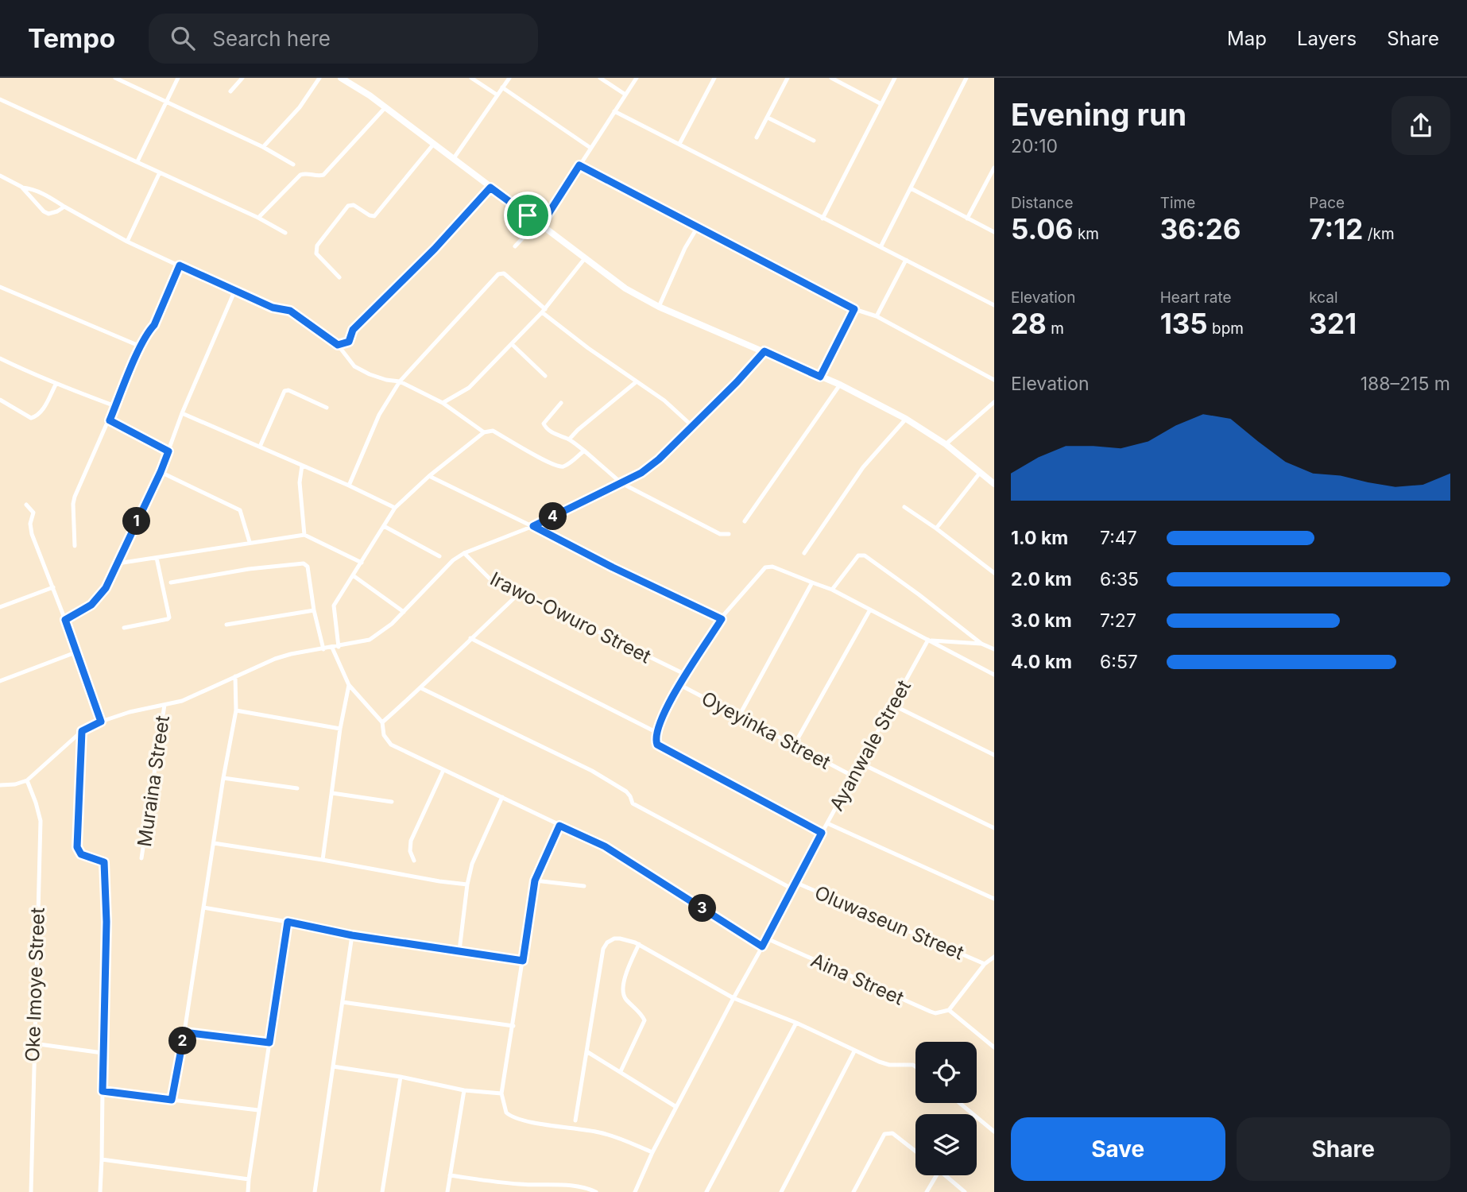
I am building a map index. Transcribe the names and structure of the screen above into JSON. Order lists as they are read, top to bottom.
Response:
{
  "streets": {
    "street": [
      "Irawo-Owuro Street",
      "Oyeyinka Street",
      "Ayanwale Street",
      "Muraina Street",
      "Oluwaseun Street",
      "Aina Street",
      "Oke Imoye Street"
    ]
  },
  "crossings": [
    ["Oyeyinka Street", "Ayanwale Street"],
    ["Ayanwale Street", "Oluwaseun Street"],
    ["Ayanwale Street", "Aina Street"]
  ],
  "page": {
    "header": "Tempo",
    "search": "Search here",
    "nav": ["Map", "Layers", "Share"],
    "heading": ["Evening run", "20:10"],
    "stats": [
      ["Distance", "5.06 km"],
      ["Time", "36:26"],
      ["Pace", "7:12 /km"],
      ["Elevation", "28 m"],
      ["Heart rate", "135 bpm"],
      ["kcal", "321"]
    ],
    "chart": ["Elevation", "188–215 m"],
    "pins": [
      "4",
      "1",
      "3",
      "2"
    ],
    "list": [
      {
        "name": "1.0 km",
        "note": "7:47"
      },
      {
        "name": "2.0 km",
        "note": "6:35"
      },
      {
        "name": "3.0 km",
        "note": "7:27"
      },
      {
        "name": "4.0 km",
        "note": "6:57"
      }
    ],
    "buttons": ["Save", "Share"]
  }
}
